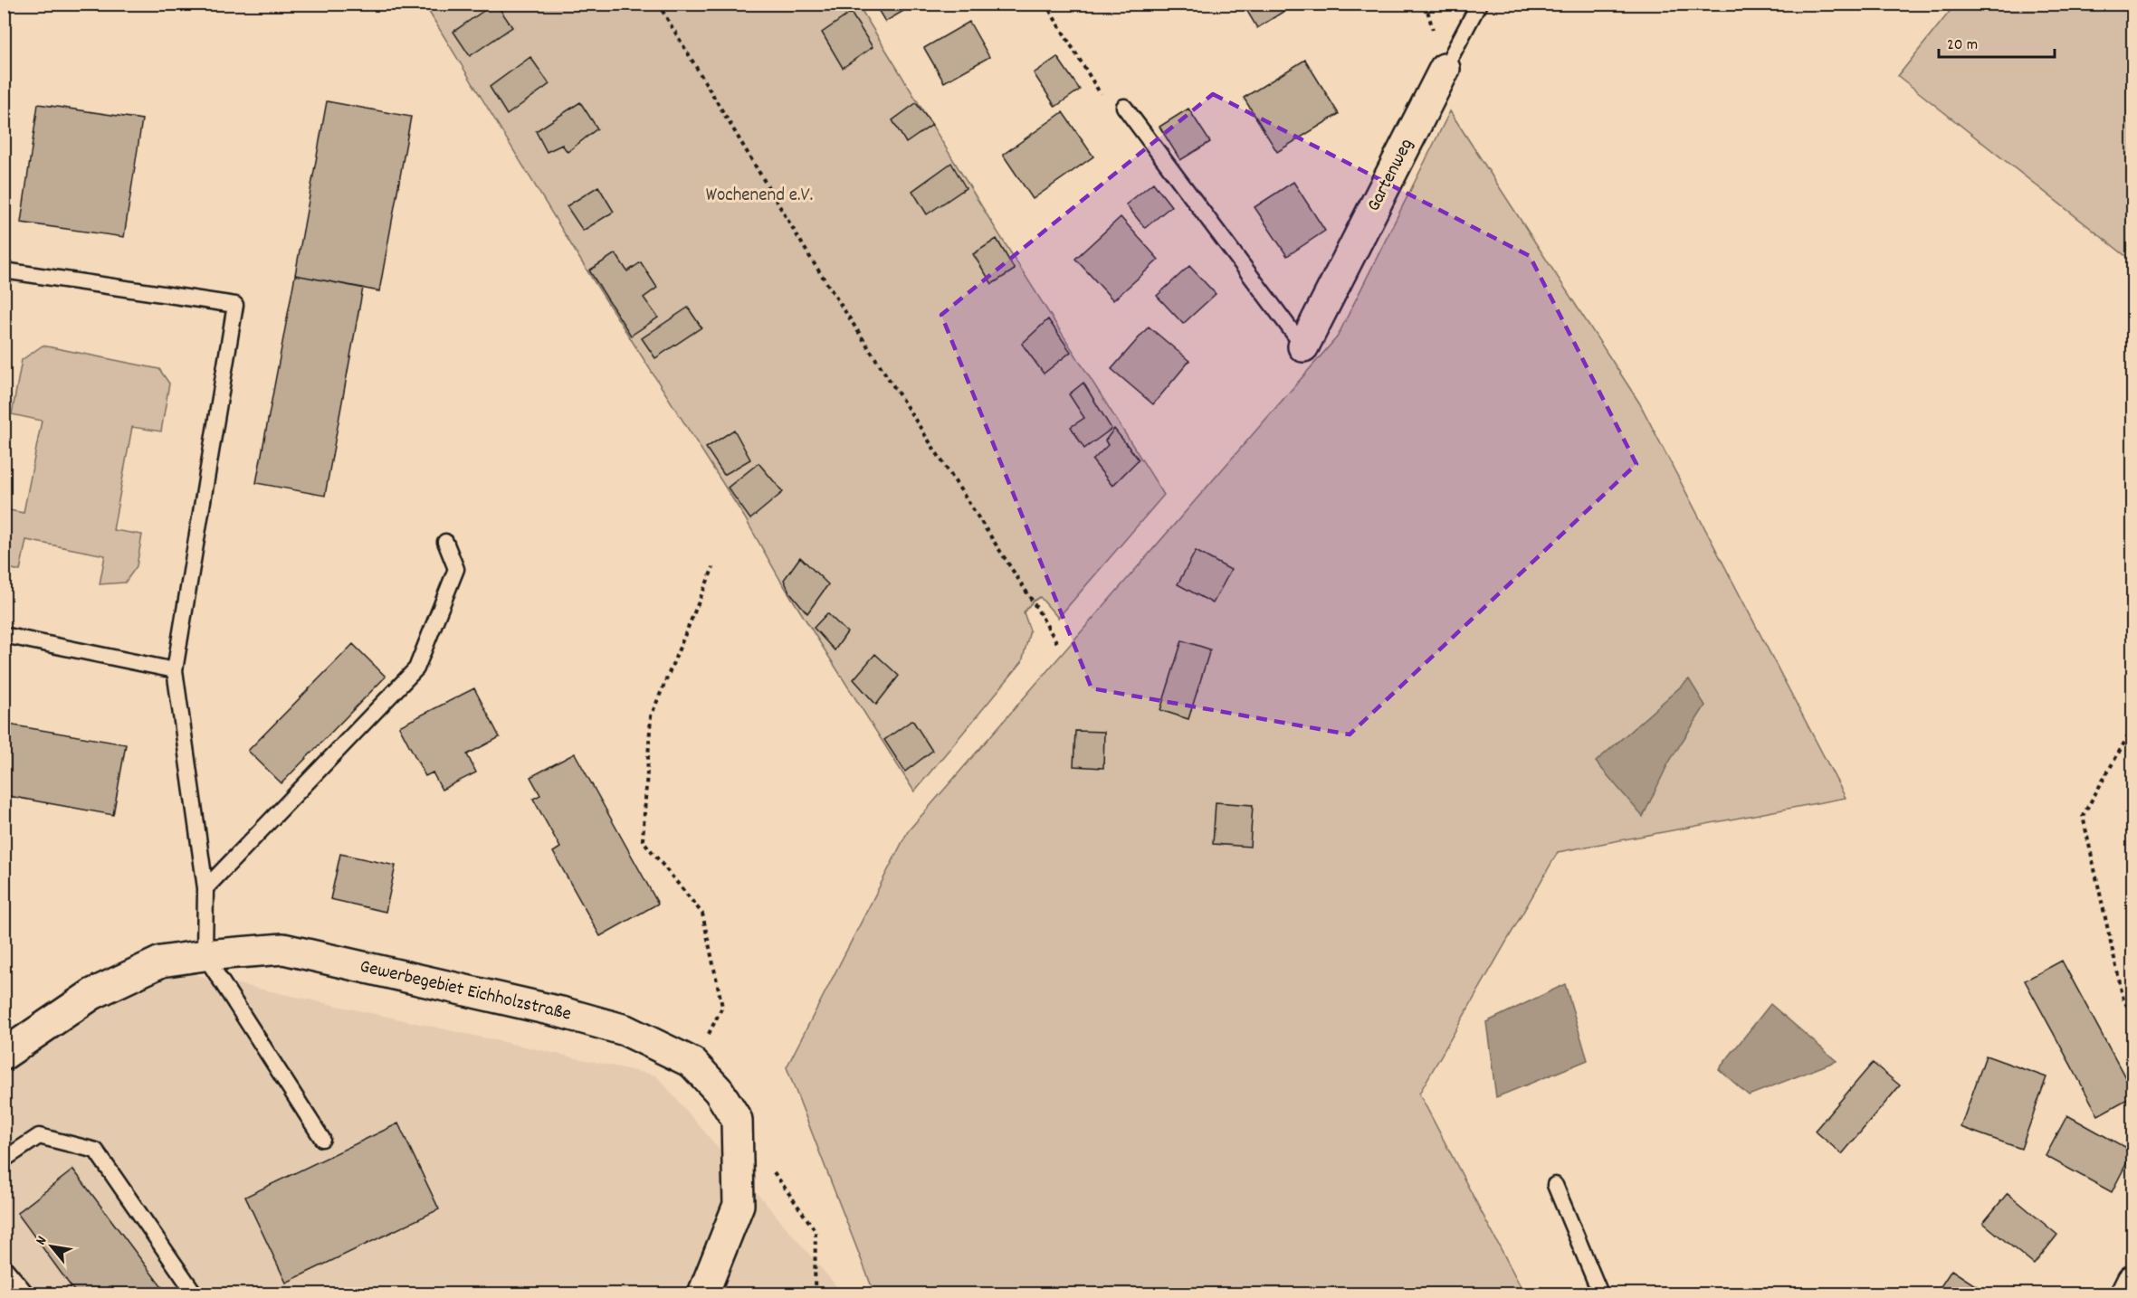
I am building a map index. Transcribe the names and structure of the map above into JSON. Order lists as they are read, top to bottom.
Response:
{
  "streets": {
    "street": ["Gartenweg", "Gewerbegebiet Eichholzstraße"]
  },
  "parks": ["Wochenend e.V."],
  "scale_bar": "20 m",
  "north": "top left"
}
